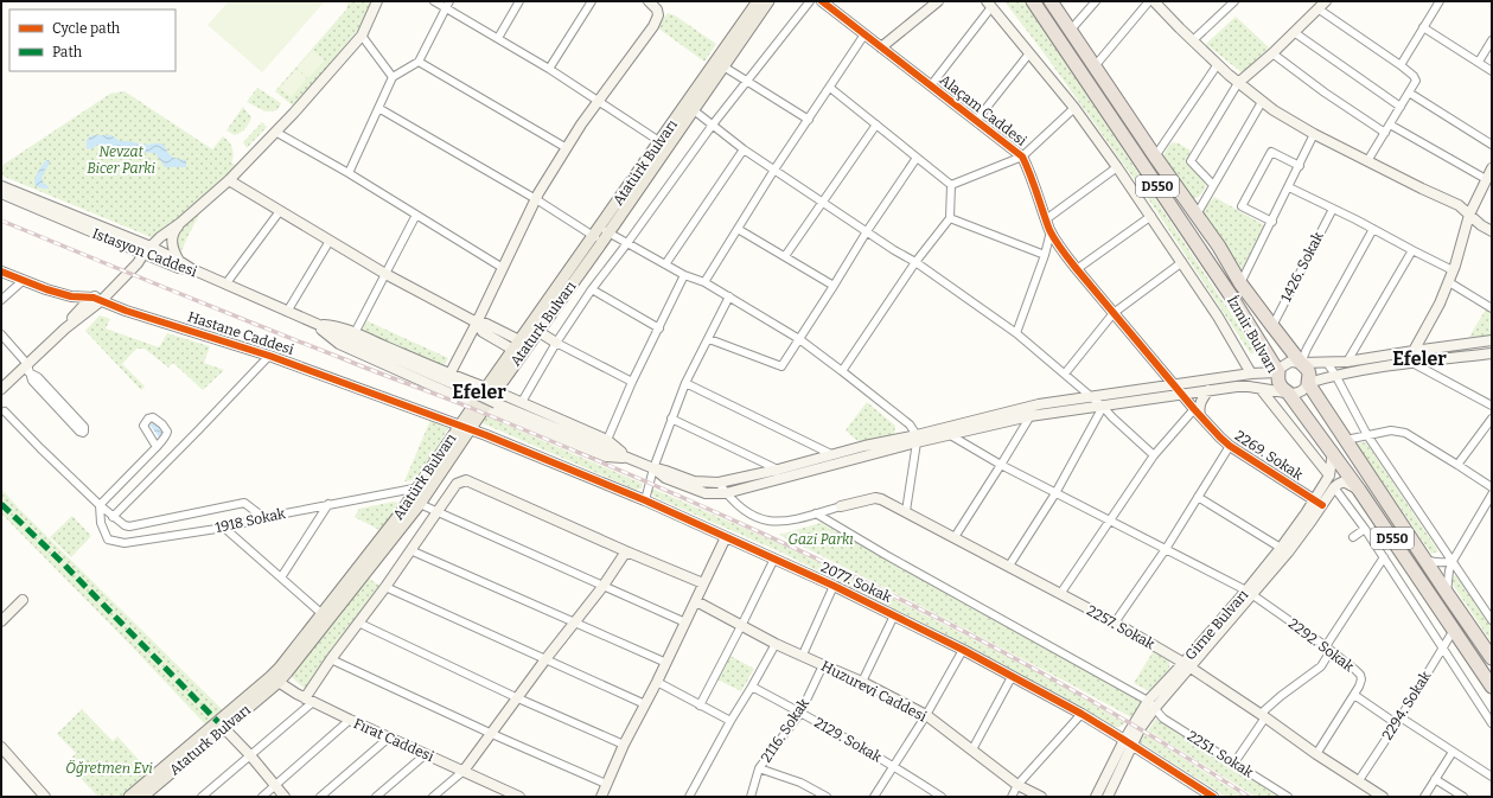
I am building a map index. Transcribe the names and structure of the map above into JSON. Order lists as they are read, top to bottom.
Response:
{
  "streets": {
    "highway": ["D550", "İzmir Bulvarı"],
    "main road": ["Atatürk Bulvarı", "Ataturk Bulvarı"],
    "street": [
      "Alaçam Caddesi",
      "Istasyon Caddesi",
      "1426. Sokak",
      "Hastane Caddesi",
      "2269. Sokak",
      "1918 Sokak",
      "2077. Sokak",
      "Girne Bulvarı",
      "2257. Sokak",
      "2292. Sokak",
      "Huzurevi Caddesi",
      "2294. Sokak",
      "2116. Sokak",
      "Fırat Caddesi",
      "2129. Sokak",
      "2251. Sokak"
    ]
  },
  "crossings": [
    ["Alaçam Caddesi", "2269. Sokak"],
    ["Atatürk Bulvarı", "Ataturk Bulvarı"],
    ["Atatürk Bulvarı", "Hastane Caddesi"],
    ["Atatürk Bulvarı", "1918 Sokak"],
    ["Atatürk Bulvarı", "2077. Sokak"],
    ["Atatürk Bulvarı", "Fırat Caddesi"],
    ["1426. Sokak", "İzmir Bulvarı"],
    ["Ataturk Bulvarı", "Fırat Caddesi"],
    ["Hastane Caddesi", "2077. Sokak"],
    ["İzmir Bulvarı", "Girne Bulvarı"],
    ["İzmir Bulvarı", "2294. Sokak"],
    ["2269. Sokak", "Girne Bulvarı"],
    ["2077. Sokak", "Girne Bulvarı"],
    ["Girne Bulvarı", "2257. Sokak"],
    ["Girne Bulvarı", "2292. Sokak"],
    ["Girne Bulvarı", "2251. Sokak"],
    ["2257. Sokak", "2292. Sokak"],
    ["2257. Sokak", "2294. Sokak"],
    ["Huzurevi Caddesi", "2116. Sokak"],
    ["2116. Sokak", "2129. Sokak"]
  ],
  "districts": ["Efeler", "Efeler"],
  "parks": ["Nevzat Bicer Parki", "Gazi Parkı", "Öğretmen Evi"],
  "legend": ["Cycle path", "Path"]
}
